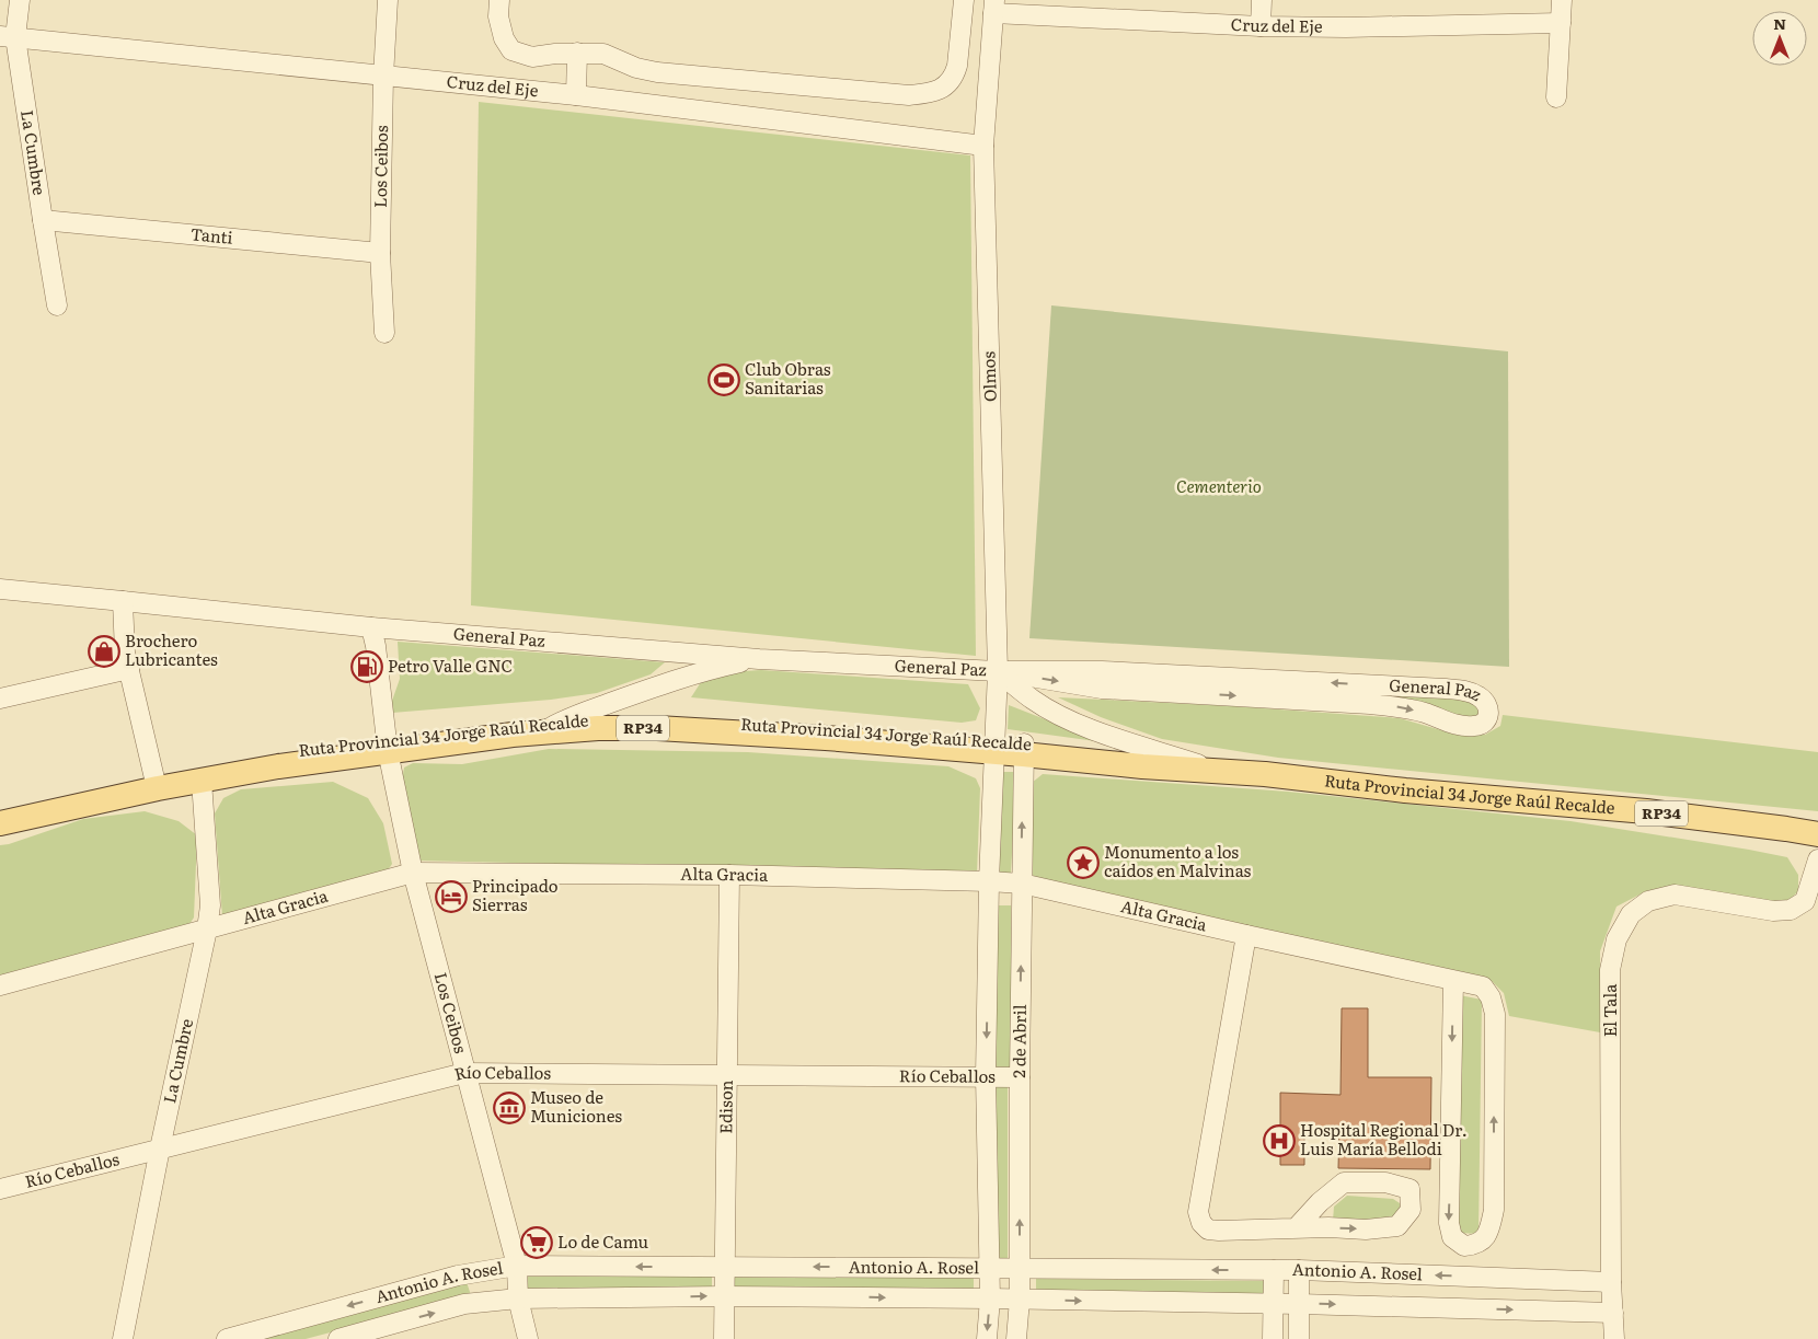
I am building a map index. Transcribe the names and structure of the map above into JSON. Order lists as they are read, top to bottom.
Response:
{
  "streets": {
    "main road": ["RP34", "Ruta Provincial 34 Jorge Raúl Recalde"],
    "street": [
      "Cruz del Eje",
      "La Cumbre",
      "Los Ceibos",
      "Tanti",
      "Olmos",
      "General Paz",
      "Alta Gracia",
      "El Tala",
      "2 de Abril",
      "Río Ceballos",
      "Edison",
      "Antonio A. Rosel"
    ]
  },
  "crossings": [
    ["Cruz del Eje", "La Cumbre"],
    ["Cruz del Eje", "Los Ceibos"],
    ["Cruz del Eje", "Olmos"],
    ["La Cumbre", "Tanti"],
    ["La Cumbre", "Ruta Provincial 34 Jorge Raúl Recalde"],
    ["La Cumbre", "Alta Gracia"],
    ["La Cumbre", "Río Ceballos"],
    ["Los Ceibos", "Tanti"],
    ["Los Ceibos", "General Paz"],
    ["Los Ceibos", "Ruta Provincial 34 Jorge Raúl Recalde"],
    ["Los Ceibos", "Alta Gracia"],
    ["Los Ceibos", "Río Ceballos"],
    ["Los Ceibos", "Antonio A. Rosel"],
    ["Olmos", "General Paz"],
    ["Olmos", "Ruta Provincial 34 Jorge Raúl Recalde"],
    ["Olmos", "2 de Abril"],
    ["Ruta Provincial 34 Jorge Raúl Recalde", "2 de Abril"],
    ["Alta Gracia", "2 de Abril"],
    ["Alta Gracia", "Edison"],
    ["El Tala", "Antonio A. Rosel"],
    ["2 de Abril", "Río Ceballos"],
    ["2 de Abril", "Antonio A. Rosel"],
    ["Río Ceballos", "Edison"],
    ["Edison", "Antonio A. Rosel"]
  ],
  "parks": ["Cementerio"],
  "places": {
    "sports": ["Club Obras Sanitarias"],
    "shop": ["Brochero Lubricantes"],
    "fuel station": ["Petro Valle GNC"],
    "place": ["Monumento a los caídos en Malvinas"],
    "hotel": ["Principado Sierras"],
    "museum": ["Museo de Municiones"],
    "hospital": ["Hospital Regional Dr. Luis María Bellodi"],
    "supermarket": ["Lo de Camu"]
  },
  "north": "top"
}
